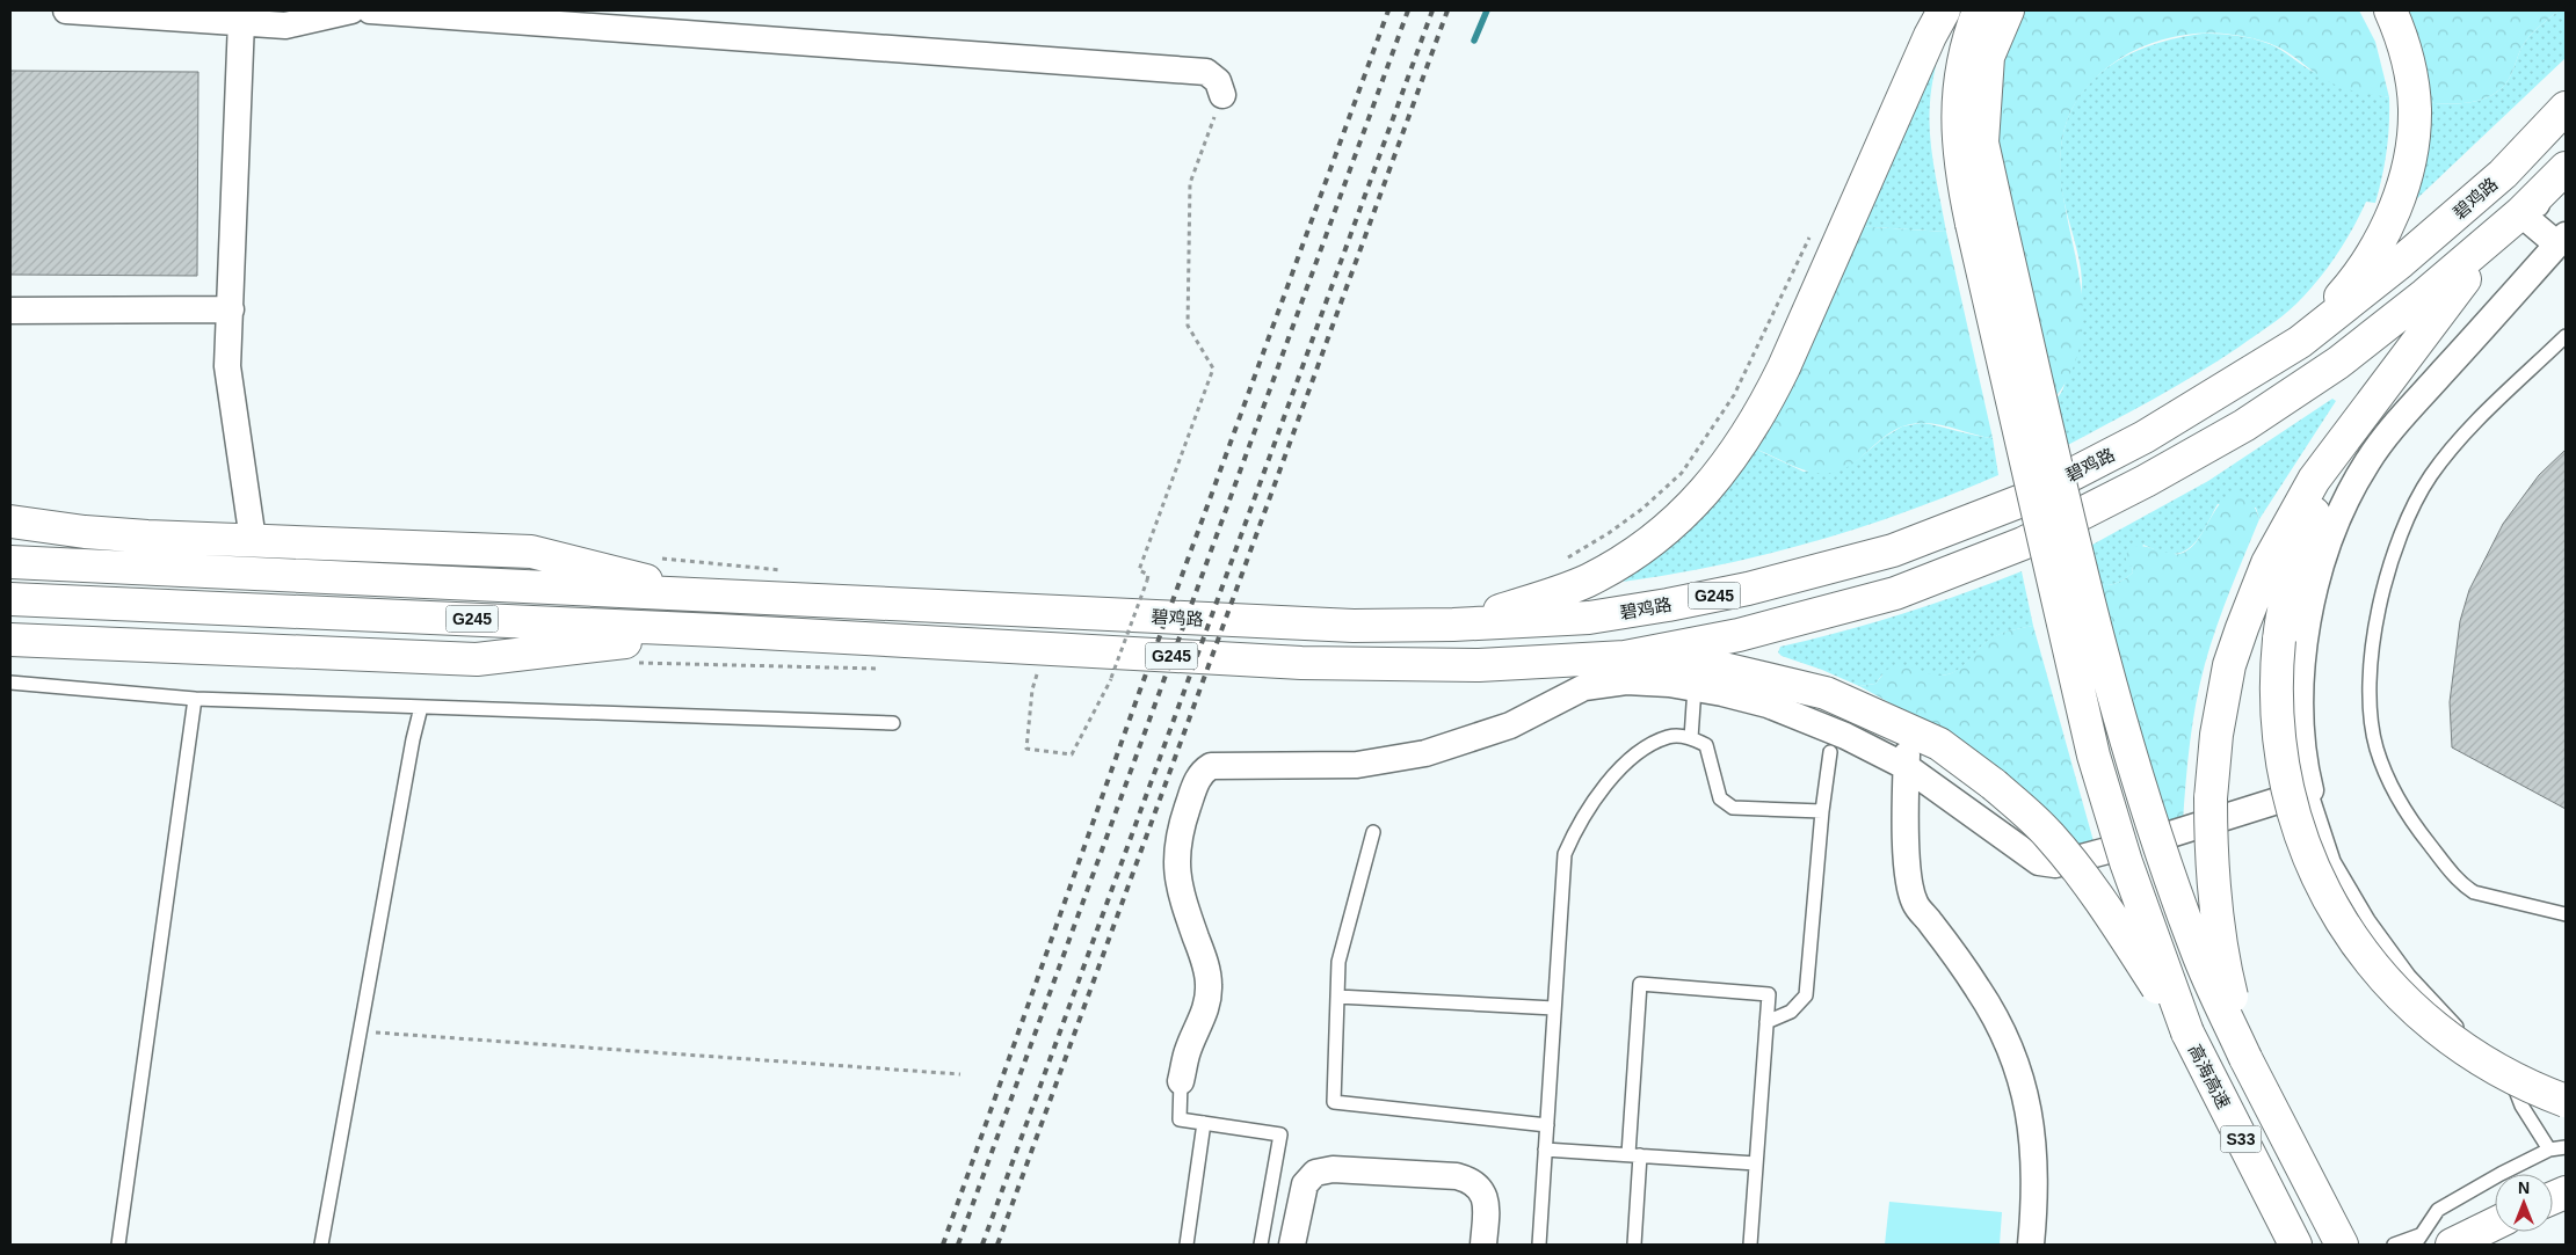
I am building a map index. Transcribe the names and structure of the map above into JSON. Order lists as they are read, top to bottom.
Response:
{
  "streets": {
    "highway": [
      "碧鸡路",
      "G245",
      "高海高速",
      "S33"
    ]
  },
  "crossings": [
    ["碧鸡路", "G245"]
  ],
  "north": "top"
}
